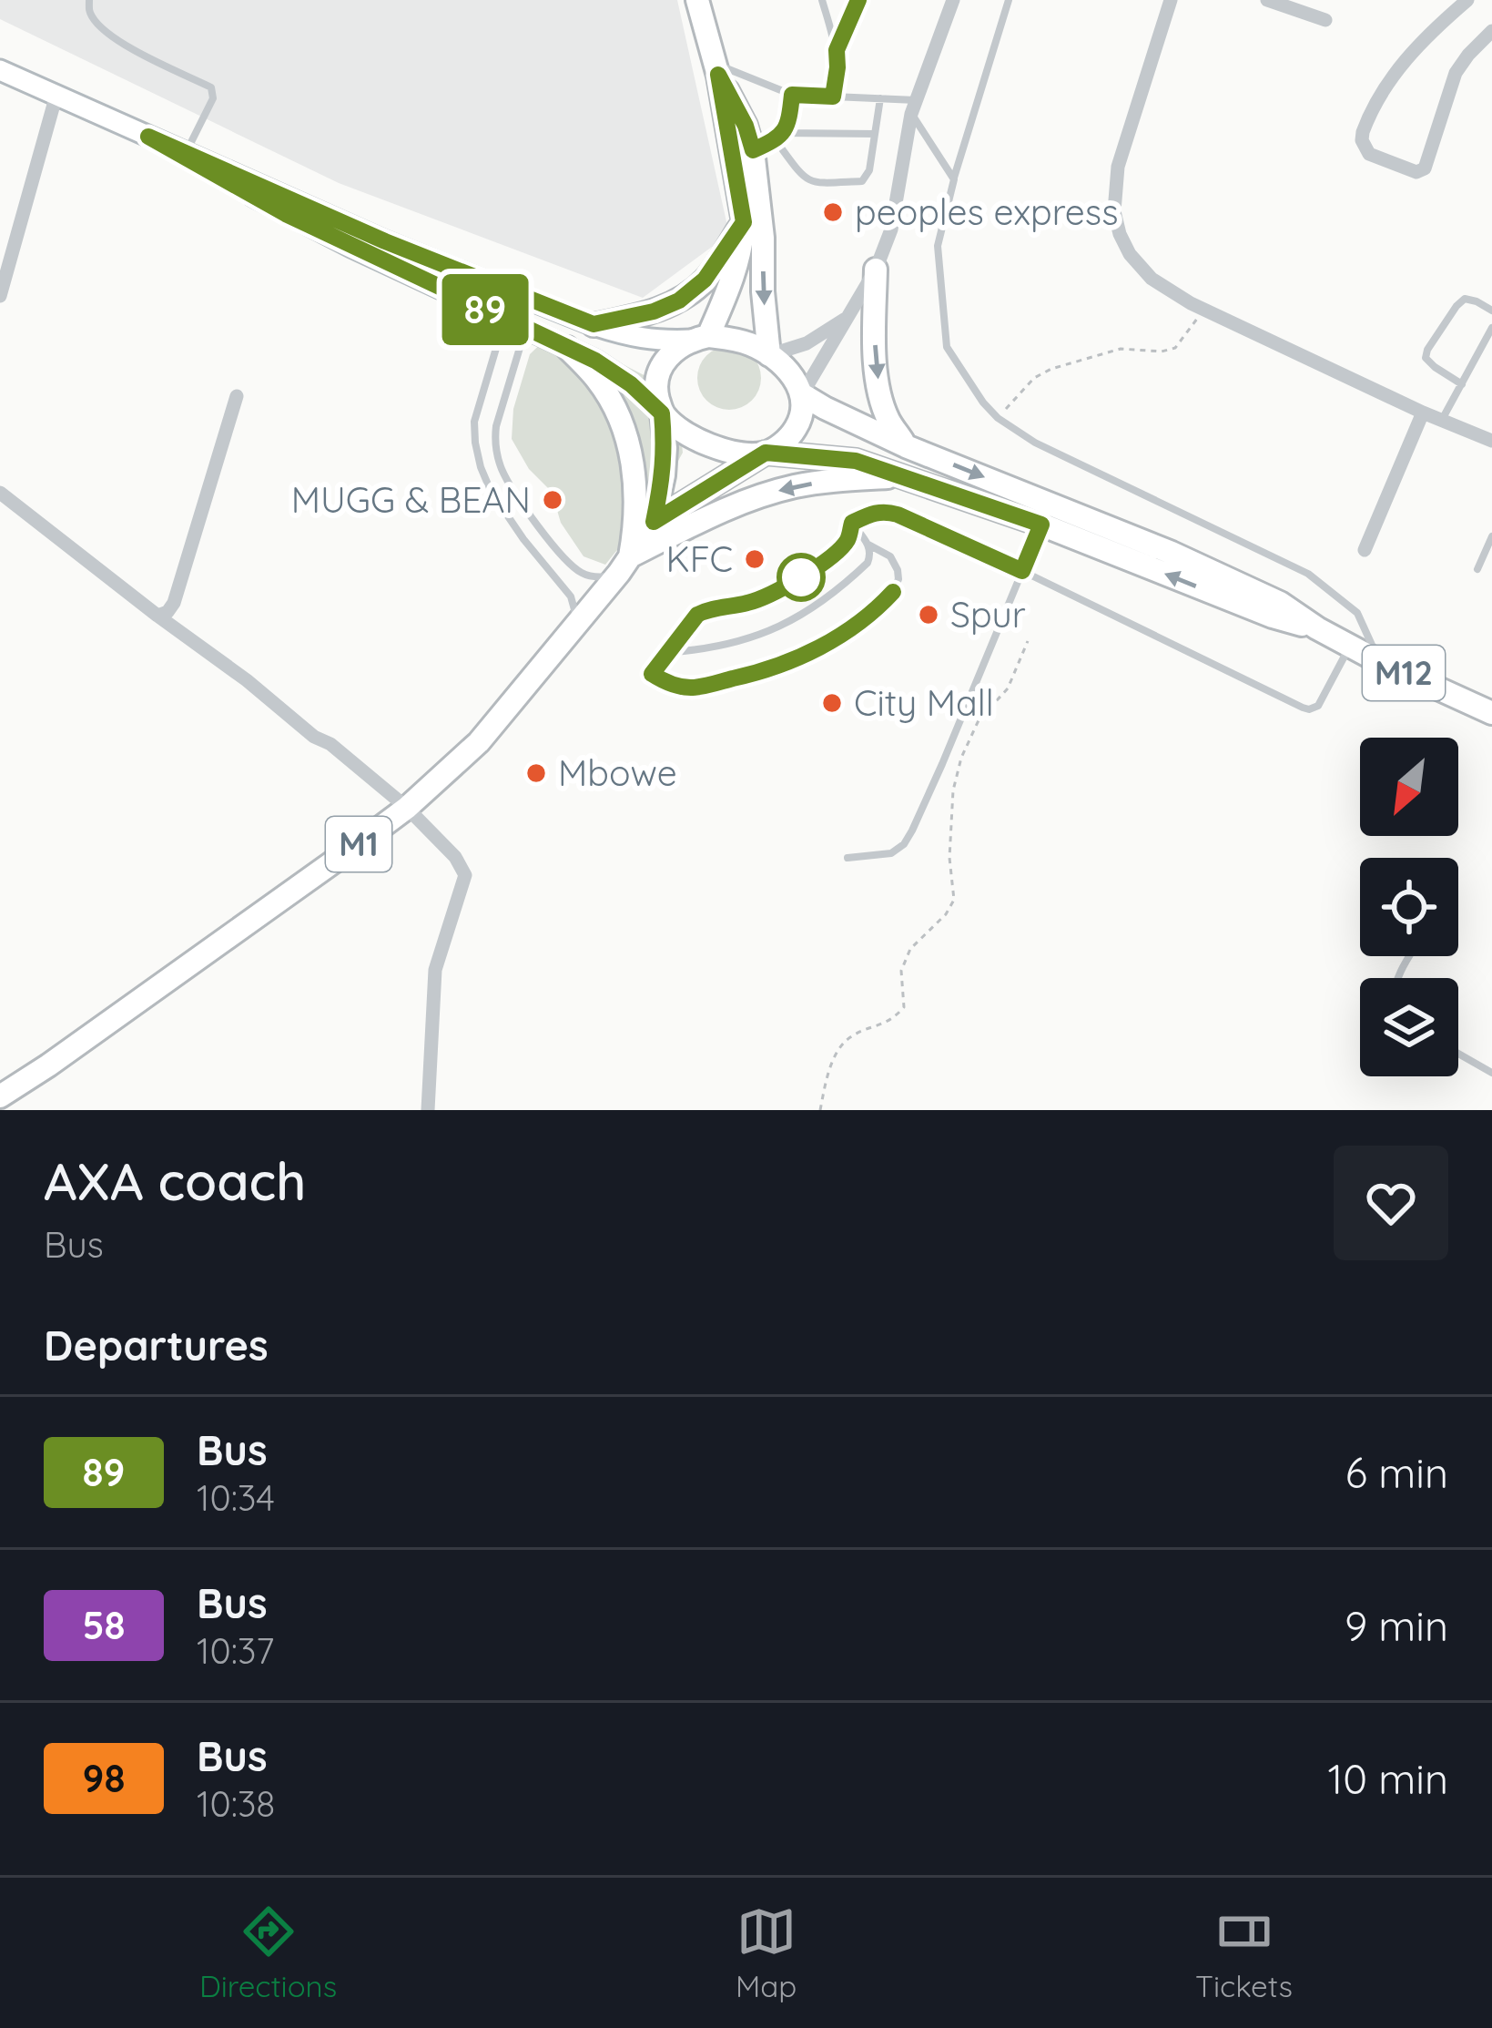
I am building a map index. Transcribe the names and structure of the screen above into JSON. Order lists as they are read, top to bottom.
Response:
{
  "streets": {
    "highway": ["M12", "M1"]
  },
  "crossings": [
    ["M12", "M1"]
  ],
  "places": [
    "peoples express",
    "MUGG & BEAN",
    "KFC",
    "Spur",
    "City Mall",
    "Mbowe"
  ],
  "lines": ["bus line 89"],
  "north": "bottom left",
  "page": {
    "on_map": "89",
    "heading": [
      ["AXA coach", "Bus"],
      "Departures"
    ],
    "list": [
      {
        "mark": "89",
        "name": "Bus",
        "note": "10:34",
        "value": "6 min"
      },
      {
        "mark": "58",
        "name": "Bus",
        "note": "10:37",
        "value": "9 min"
      },
      {
        "mark": "98",
        "name": "Bus",
        "note": "10:38",
        "value": "10 min"
      }
    ],
    "tabs": ["Directions", "Map", "Tickets"]
  }
}
